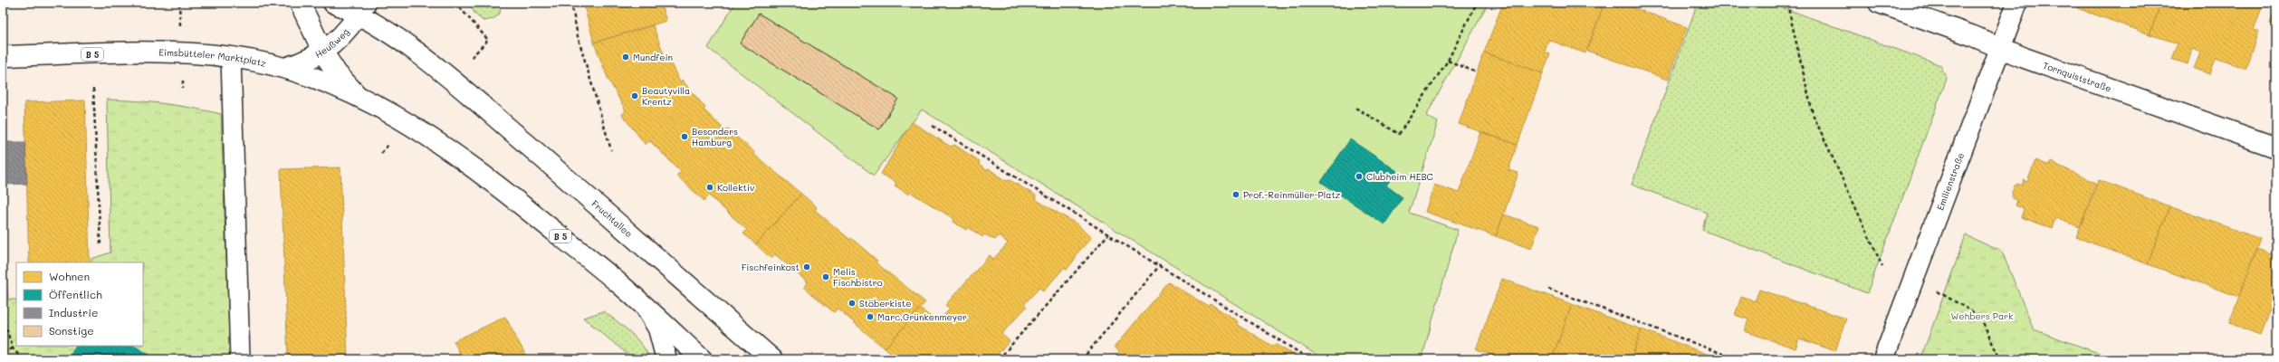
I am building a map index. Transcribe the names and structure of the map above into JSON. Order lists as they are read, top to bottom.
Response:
{
  "streets": {
    "main road": [
      "Heußweg",
      "B 5",
      "Eimsbütteler Marktplatz",
      "Tornquiststraße",
      "Emilienstraße",
      "Fruchtallee"
    ]
  },
  "crossings": [
    ["Heußweg", "Eimsbütteler Marktplatz"],
    ["Heußweg", "Fruchtallee"],
    ["B 5", "Eimsbütteler Marktplatz"],
    ["Tornquiststraße", "Emilienstraße"]
  ],
  "parks": ["Wehbers Park"],
  "places": [
    "Mundfein",
    "Beautyvilla Krentz",
    "Besonders Hamburg",
    "Clubheim HEBC",
    "Kollektiv",
    "Prof.-Reinmüller-Platz",
    "Fischfeinkost",
    "Melis Fischbistro",
    "Stöberkiste",
    "Marc.Grünkenmeyer"
  ],
  "legend": [
    "Wohnen",
    "Öffentlich",
    "Industrie",
    "Sonstige"
  ]
}
